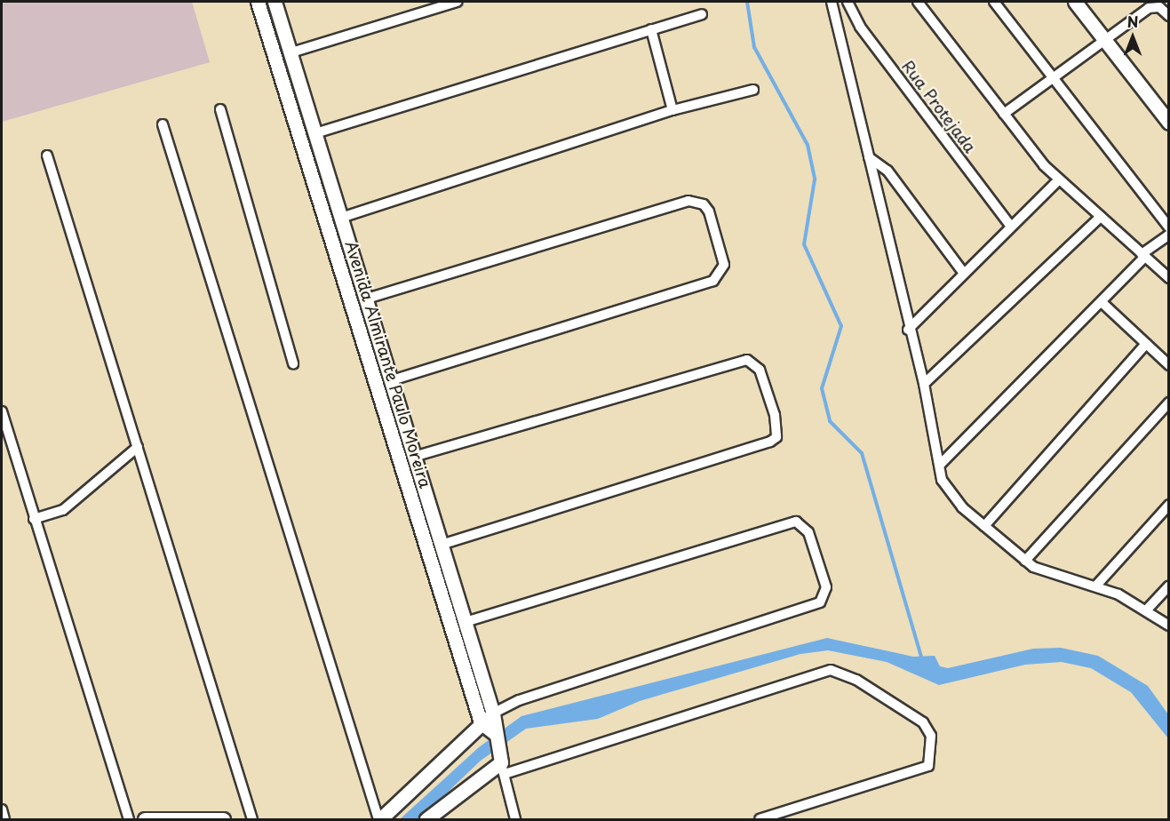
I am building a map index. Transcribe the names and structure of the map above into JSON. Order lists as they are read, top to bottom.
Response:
{
  "streets": {
    "main road": ["Avenida Almirante Paulo Moreira"],
    "street": ["Rua Protejada"]
  },
  "north": "top"
}
